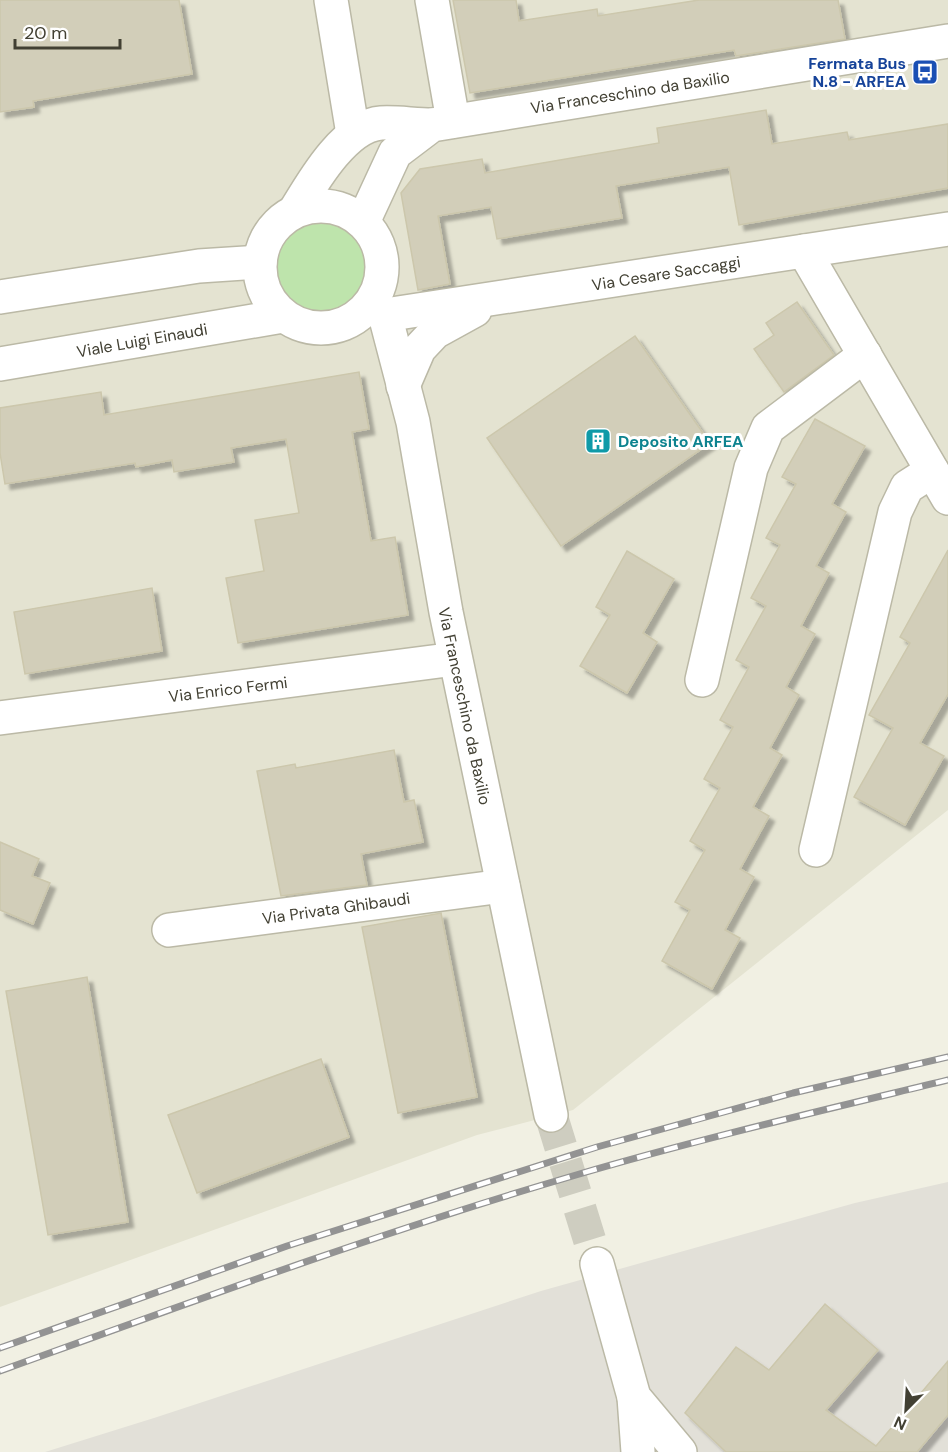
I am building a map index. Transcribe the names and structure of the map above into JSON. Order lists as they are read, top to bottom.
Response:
{
  "streets": {
    "street": [
      "Via Franceschino da Baxilio",
      "Via Cesare Saccaggi",
      "Viale Luigi Einaudi",
      "Via Enrico Fermi",
      "Via Privata Ghibaudi"
    ]
  },
  "crossings": [
    ["Via Franceschino da Baxilio", "Via Cesare Saccaggi"],
    ["Via Franceschino da Baxilio", "Viale Luigi Einaudi"],
    ["Via Franceschino da Baxilio", "Via Enrico Fermi"],
    ["Via Franceschino da Baxilio", "Via Privata Ghibaudi"],
    ["Via Cesare Saccaggi", "Viale Luigi Einaudi"]
  ],
  "places": {
    "bus stop": ["Fermata Bus N.8 - ARFEA"],
    "building": ["Deposito ARFEA"]
  },
  "scale_bar": "20 m",
  "north": "bottom left"
}
